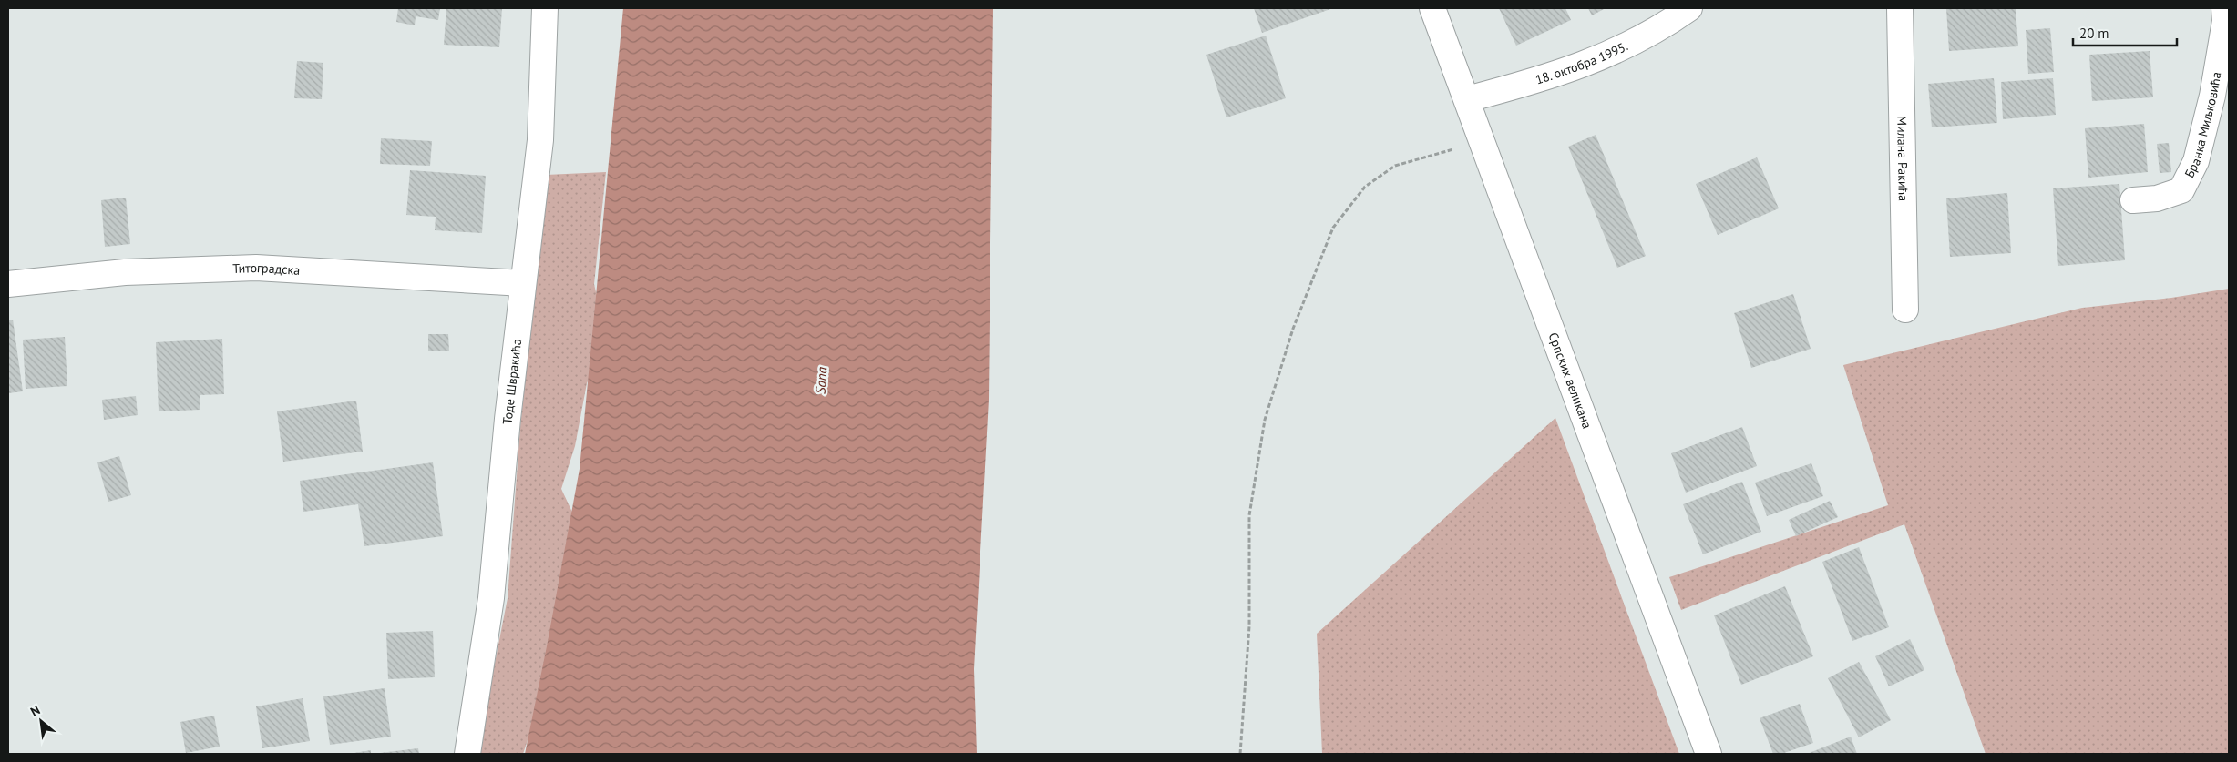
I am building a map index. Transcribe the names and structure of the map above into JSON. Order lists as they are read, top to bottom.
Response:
{
  "streets": {
    "street": [
      "18. октобра 1995.",
      "Бранка Миљковића",
      "Милана Ракића",
      "Титоградска",
      "Српских великана",
      "Тоде Швракића"
    ]
  },
  "crossings": [
    ["18. октобра 1995.", "Српских великана"],
    ["Титоградска", "Тоде Швракића"]
  ],
  "water": ["Sana"],
  "scale_bar": "20 m",
  "north": "top left"
}
